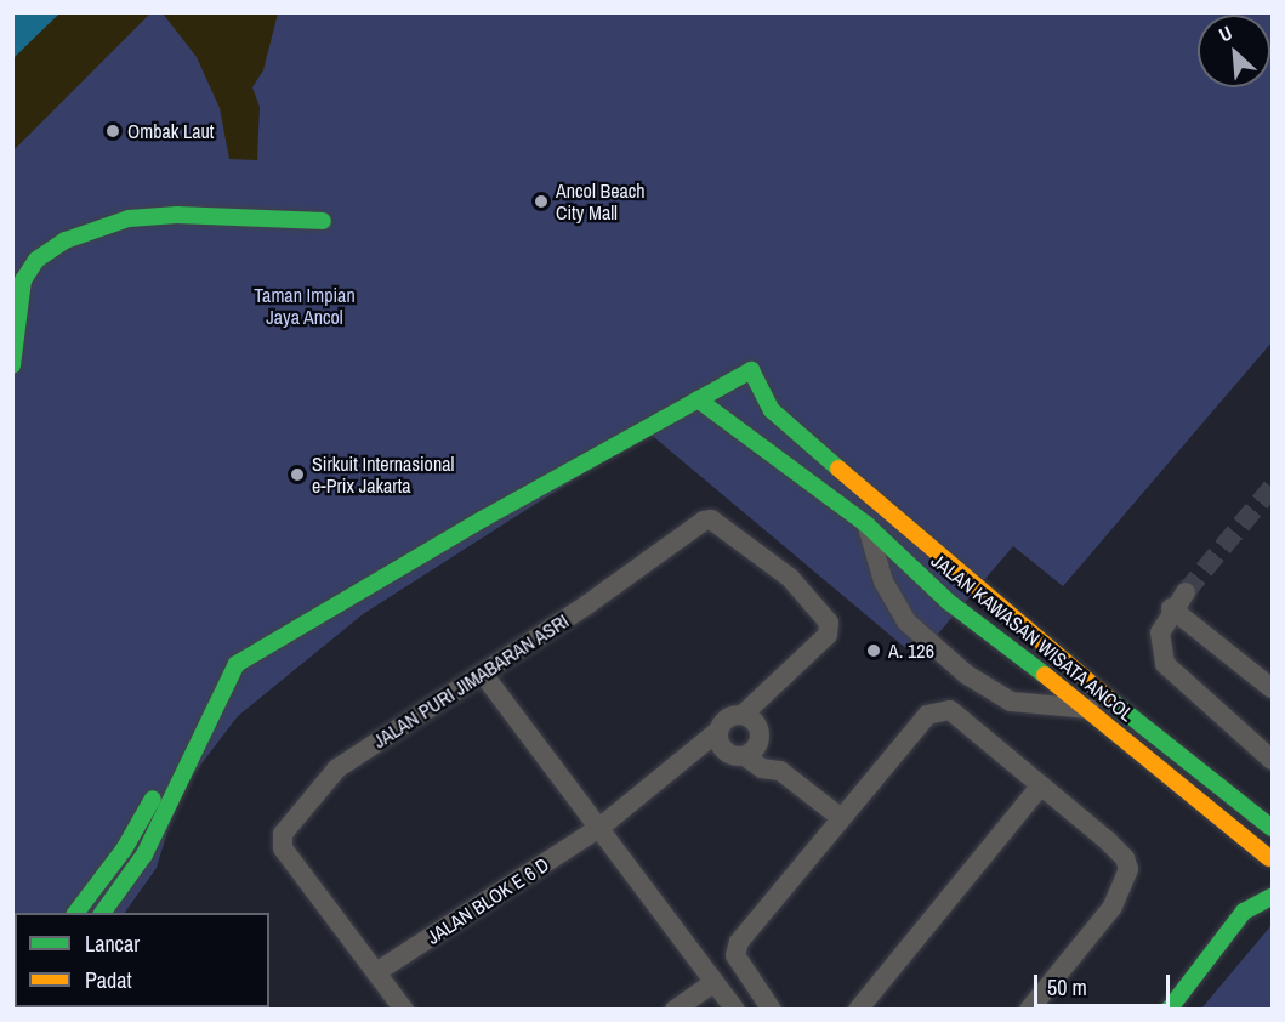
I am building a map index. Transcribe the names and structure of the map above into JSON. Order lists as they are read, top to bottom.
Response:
{
  "streets": {
    "street": ["JALAN KAWASAN WISATA ANCOL", "JALAN PURI JIMABARAN ASRI", "JALAN BLOK E 6 D"]
  },
  "crossings": [
    ["JALAN PURI JIMABARAN ASRI", "JALAN BLOK E 6 D"]
  ],
  "parks": ["Taman Impian Jaya Ancol"],
  "places": [
    "Ombak Laut",
    "Ancol Beach City Mall",
    "Sirkuit Internasional e-Prix Jakarta",
    "A. 126"
  ],
  "legend": ["Lancar", "Padat"],
  "scale_bar": "50 m",
  "north": "top left"
}
